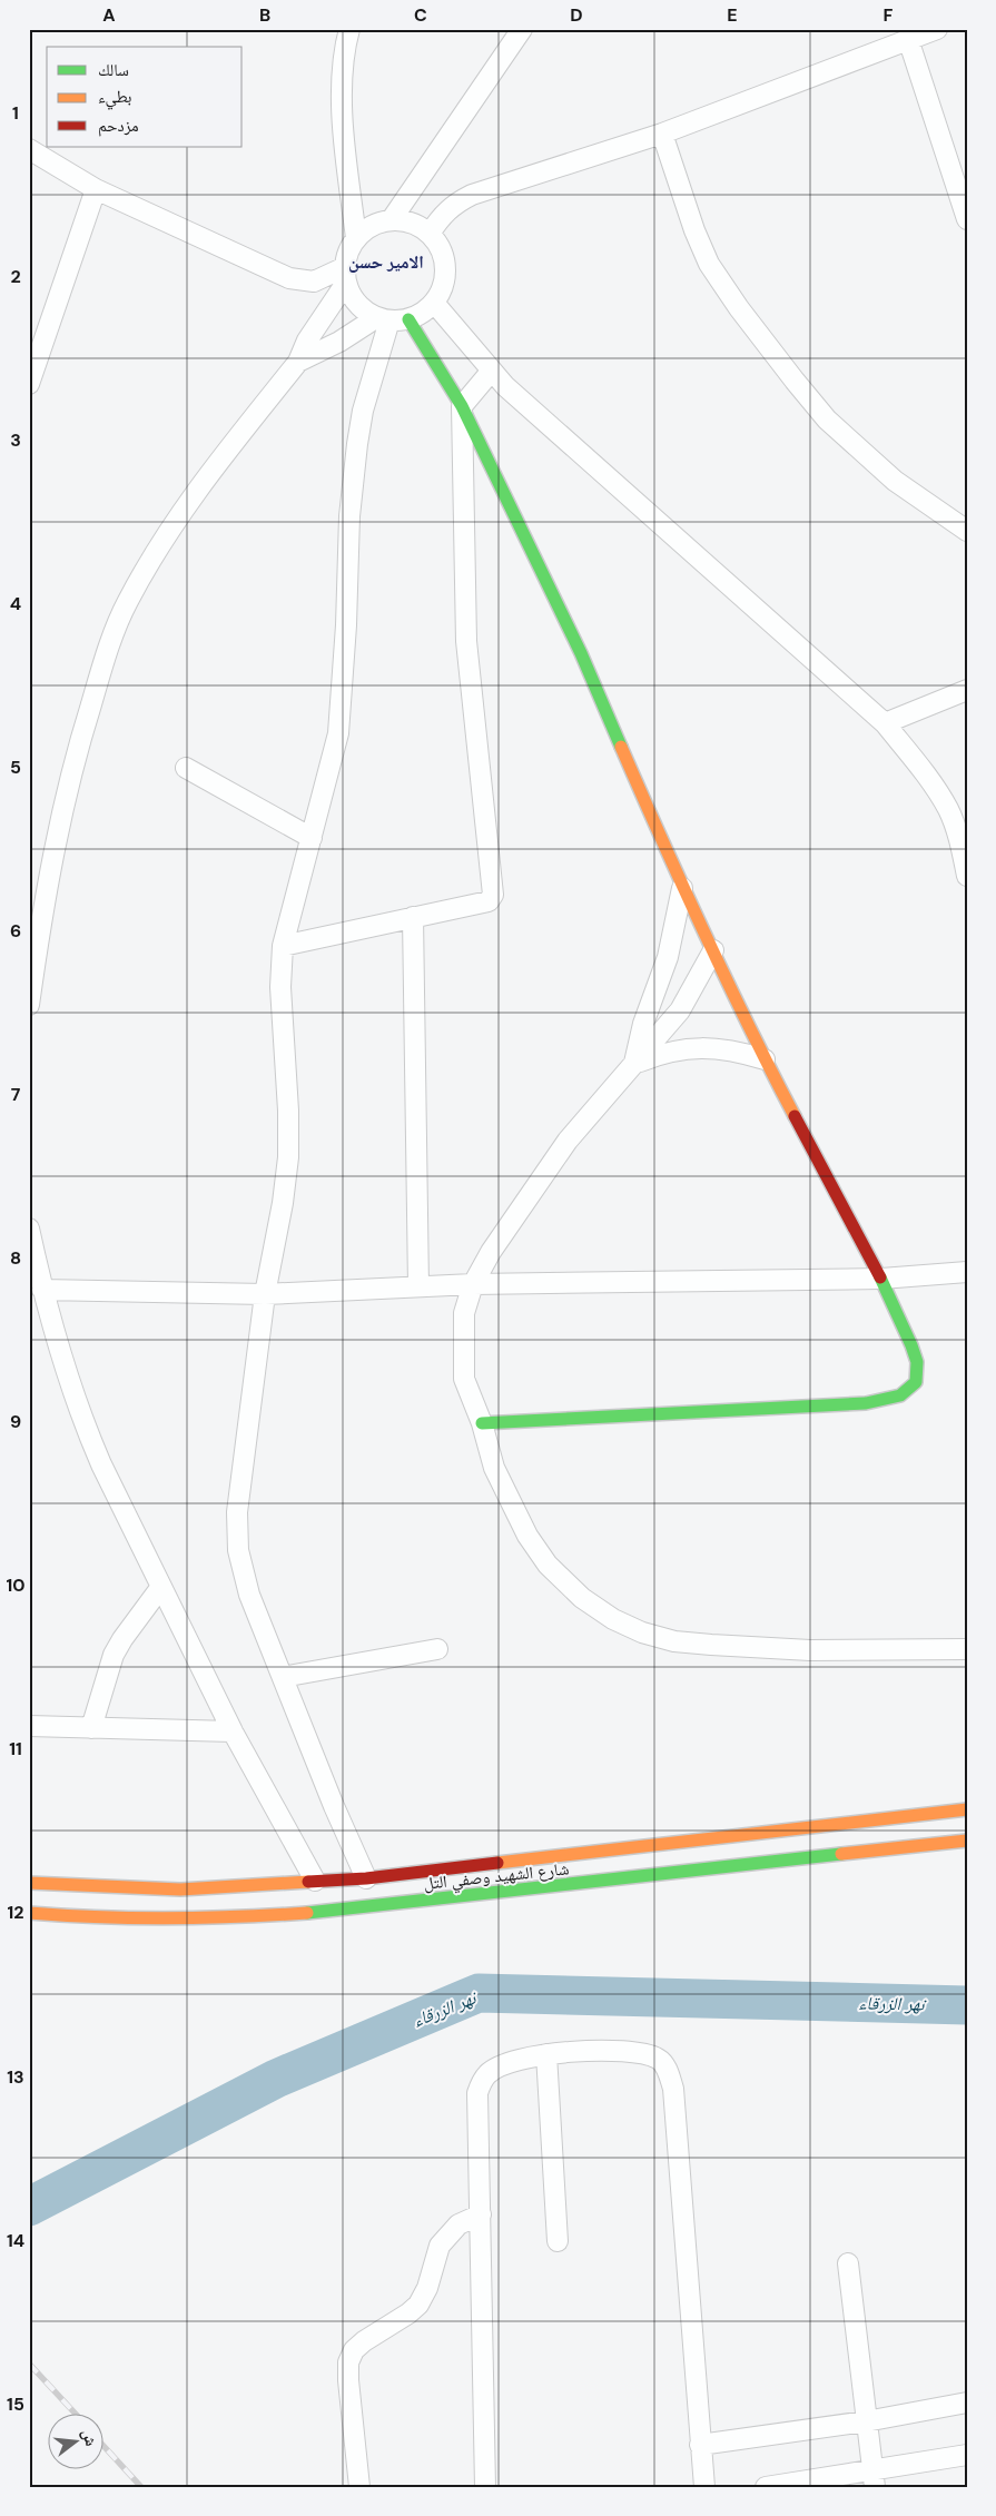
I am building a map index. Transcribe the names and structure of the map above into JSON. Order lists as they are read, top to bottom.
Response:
{
  "streets": {
    "main road": ["شارع الشهيد وصفي التل"]
  },
  "districts": ["الامير حسن"],
  "water": ["نهر الزرقاء"],
  "legend": ["سالك", "بطيء", "مزدحم"],
  "north": "right",
  "grid": {
    "columns": [
      "A",
      "B",
      "C",
      "D",
      "E",
      "F"
    ],
    "rows": [
      "1",
      "2",
      "3",
      "4",
      "5",
      "6",
      "7",
      "8",
      "9",
      "10",
      "11",
      "12",
      "13",
      "14",
      "15"
    ]
  }
}
